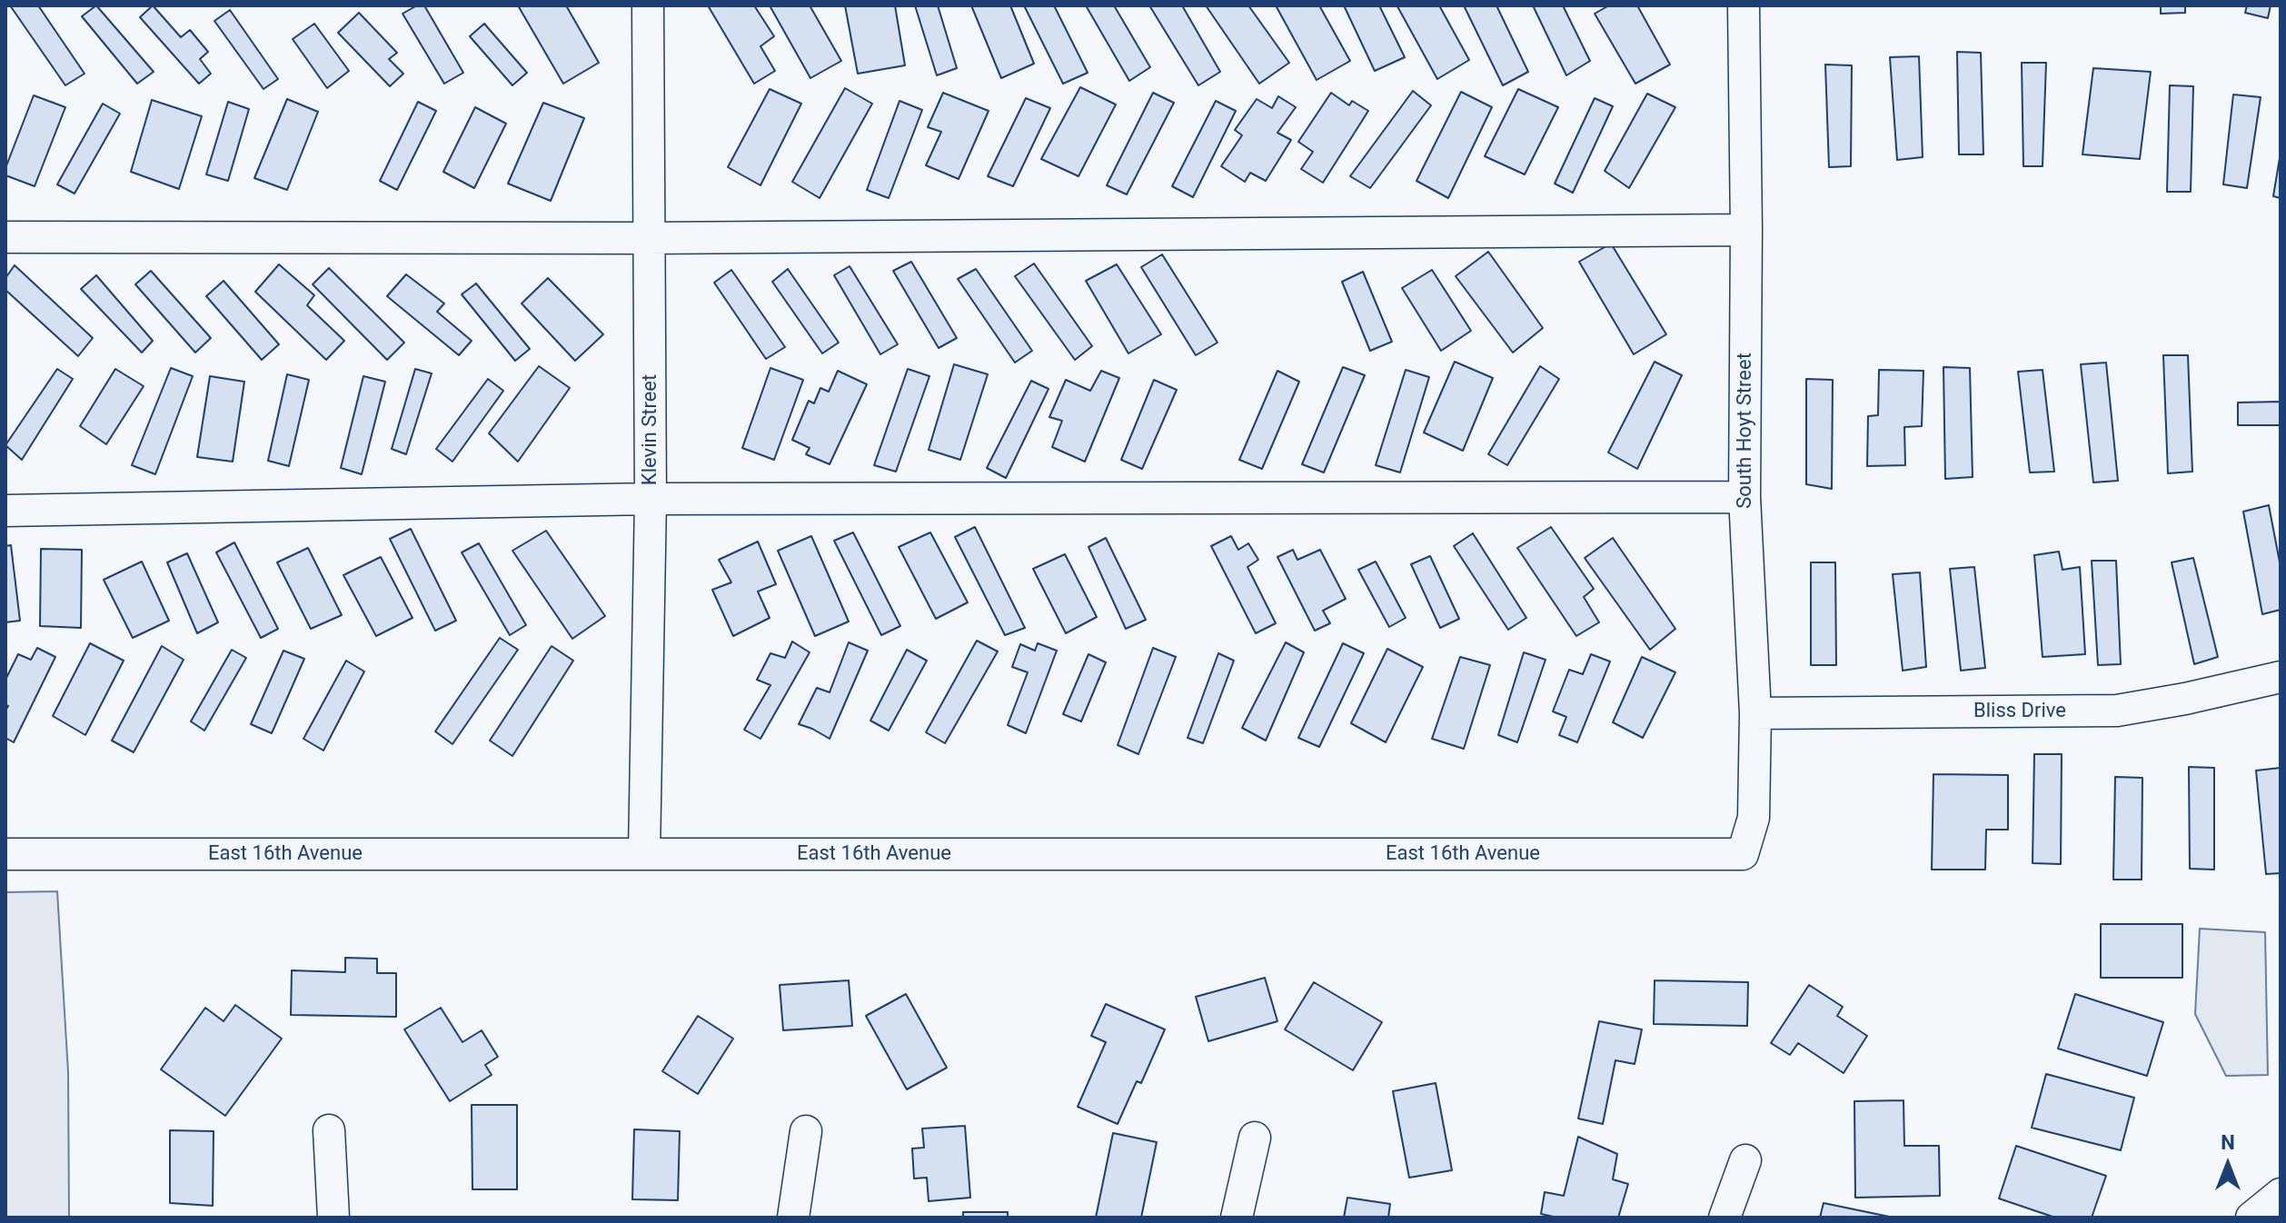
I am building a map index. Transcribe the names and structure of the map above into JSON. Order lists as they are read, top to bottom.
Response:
{
  "streets": {
    "street": [
      "Klevin Street",
      "South Hoyt Street",
      "Bliss Drive",
      "East 16th Avenue"
    ]
  },
  "crossings": [
    ["Klevin Street", "East 16th Avenue"],
    ["South Hoyt Street", "Bliss Drive"],
    ["South Hoyt Street", "East 16th Avenue"]
  ],
  "north": "top"
}
